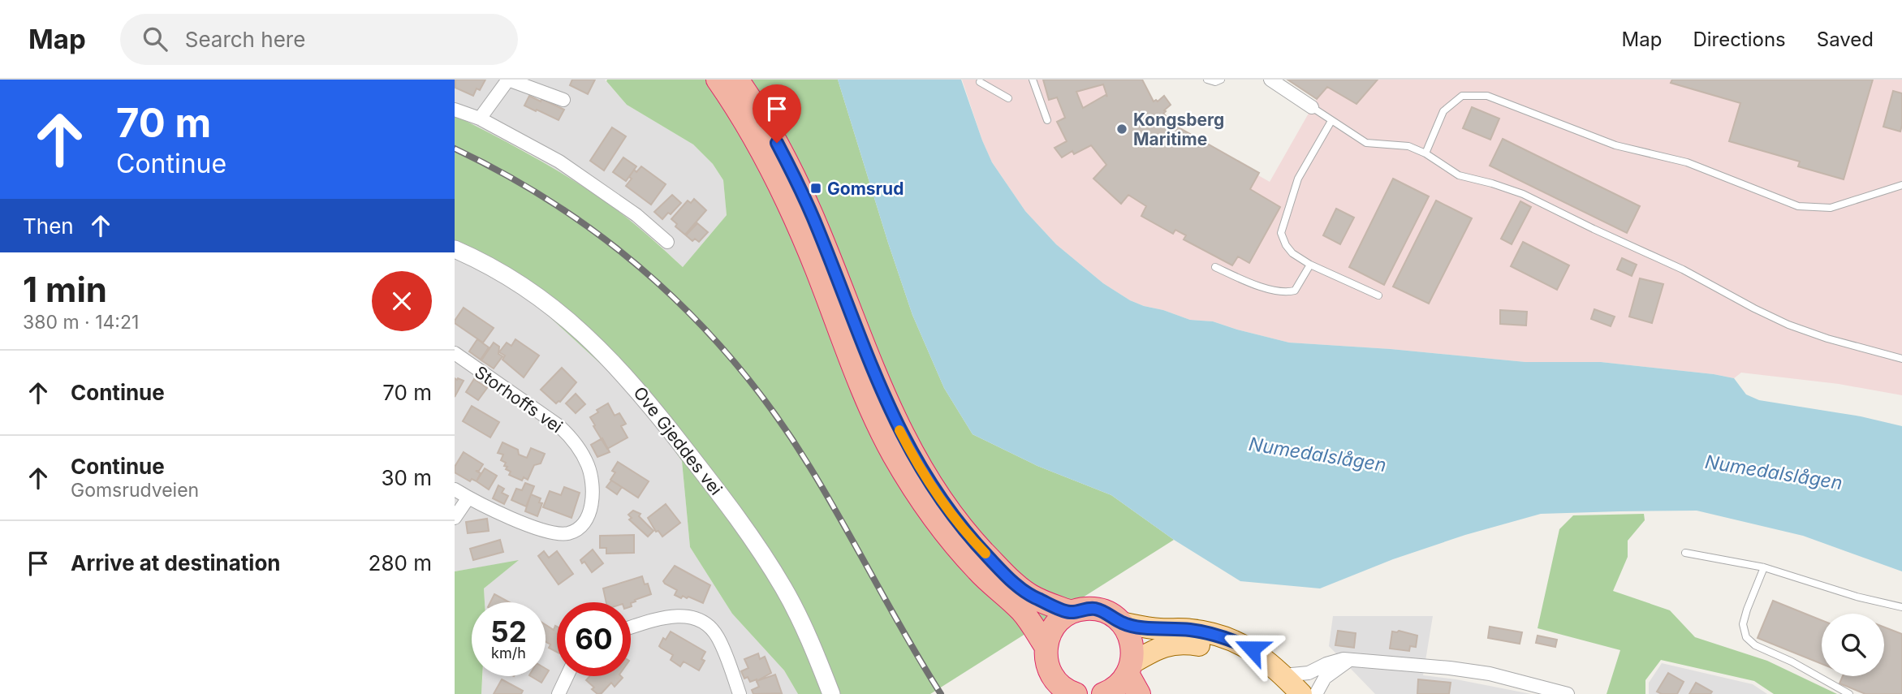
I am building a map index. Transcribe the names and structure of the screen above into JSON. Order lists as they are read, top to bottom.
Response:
{
  "streets": {
    "street": ["Storhoffs vei", "Ove Gjeddes vei"]
  },
  "water": ["Numedalslågen"],
  "places": {
    "other": ["Kongsberg Maritime"],
    "transit": ["Gomsrud"]
  },
  "page": {
    "header": "Map",
    "search": "Search here",
    "nav": ["Map", "Directions", "Saved"],
    "turn": ["70 m", "Continue"],
    "then": "Then",
    "heading": ["1 min", "380 m · 14:21"],
    "list": [
      {
        "name": "Continue",
        "value": "70 m"
      },
      {
        "name": "Continue",
        "note": "Gomsrudveien",
        "value": "30 m"
      },
      {
        "name": "Arrive at destination",
        "value": "280 m"
      }
    ],
    "speed": "52 km/h",
    "limit": "60"
  }
}
